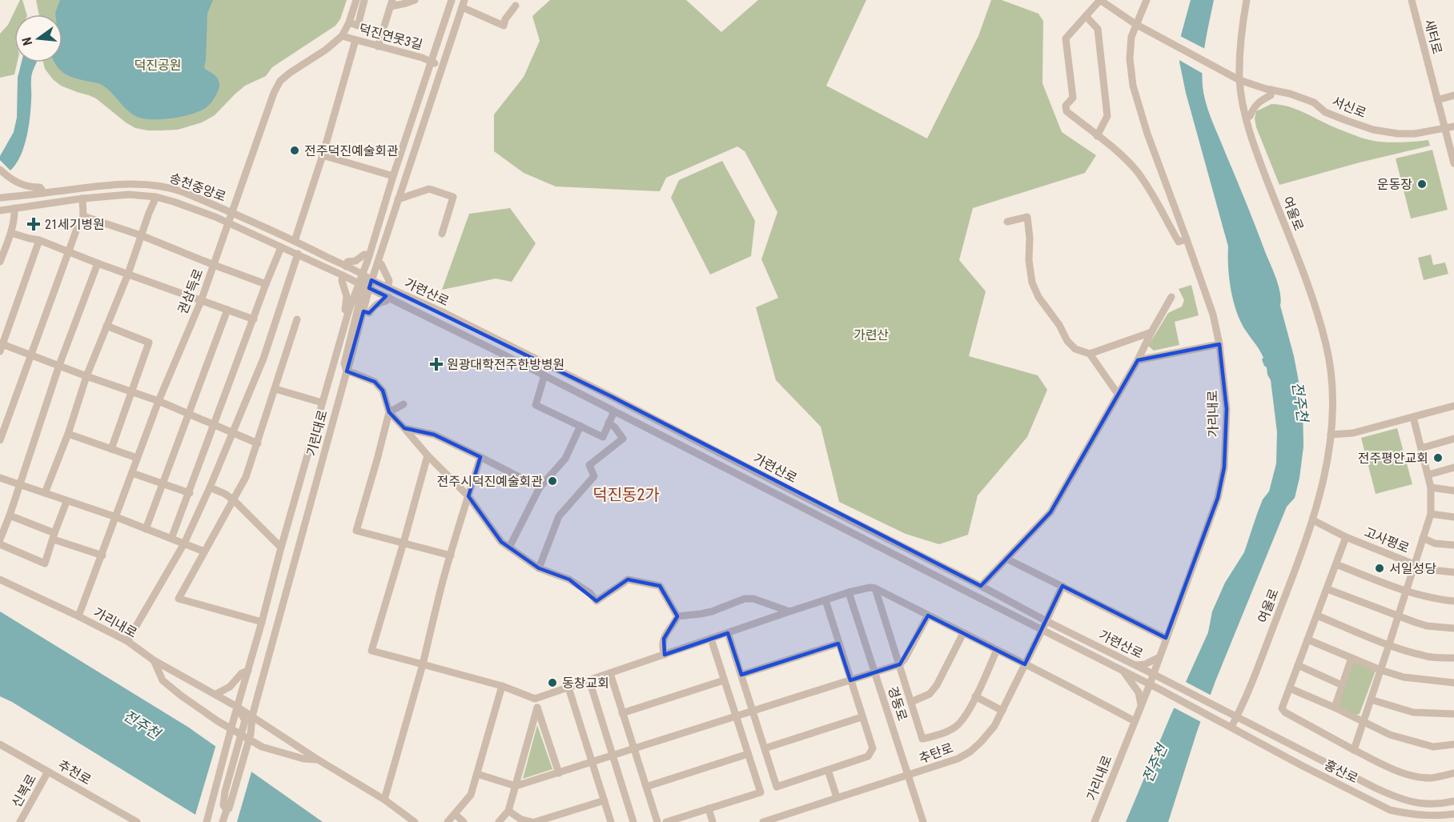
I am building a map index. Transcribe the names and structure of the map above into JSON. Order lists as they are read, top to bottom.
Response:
{
  "streets": {
    "street": [
      "덕진연못3길",
      "새터로",
      "서신로",
      "송천중앙로",
      "여울로",
      "권삼득로",
      "가련산로",
      "가리내로",
      "기린대로",
      "고사평로",
      "경동로",
      "추탄로",
      "홍산로",
      "추천로",
      "신복로"
    ]
  },
  "crossings": [
    ["덕진연못3길", "권삼득로"],
    ["덕진연못3길", "기린대로"],
    ["새터로", "서신로"],
    ["서신로", "여울로"],
    ["서신로", "가리내로"],
    ["송천중앙로", "권삼득로"],
    ["송천중앙로", "가련산로"],
    ["송천중앙로", "기린대로"],
    ["여울로", "가련산로"],
    ["여울로", "고사평로"],
    ["여울로", "홍산로"],
    ["권삼득로", "가리내로"],
    ["가련산로", "가리내로"],
    ["가련산로", "기린대로"],
    ["가련산로", "추탄로"],
    ["가련산로", "홍산로"],
    ["가리내로", "기린대로"],
    ["경동로", "추탄로"],
    ["추천로", "신복로"]
  ],
  "districts": ["덕진동2가"],
  "water": ["전주천"],
  "parks": ["덕진공원", "가련산"],
  "places": {
    "other": [
      "전주덕진예술회관",
      "운동장",
      "전주평안교회",
      "전주시덕진예술회관",
      "서일성당",
      "동창교회"
    ],
    "health": ["21세기병원", "원광대학전주한방병원"]
  },
  "north": "left"
}
